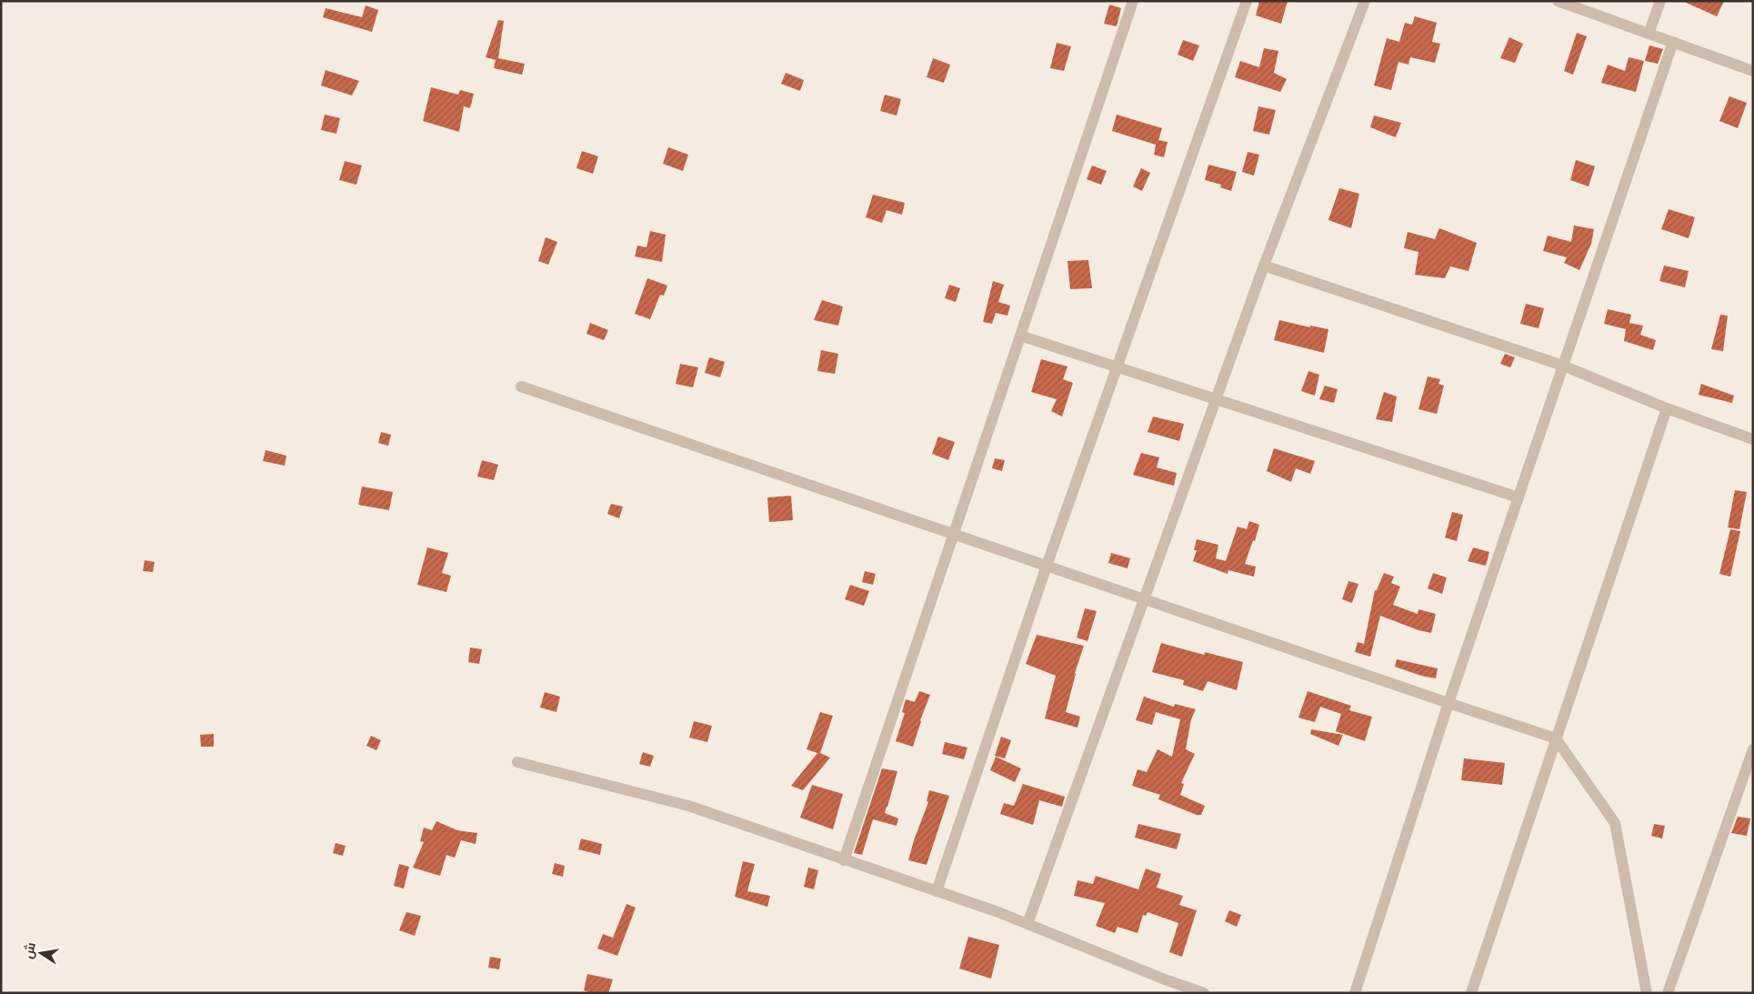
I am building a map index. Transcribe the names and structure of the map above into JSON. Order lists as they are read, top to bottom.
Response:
{
  "north": "left"
}
